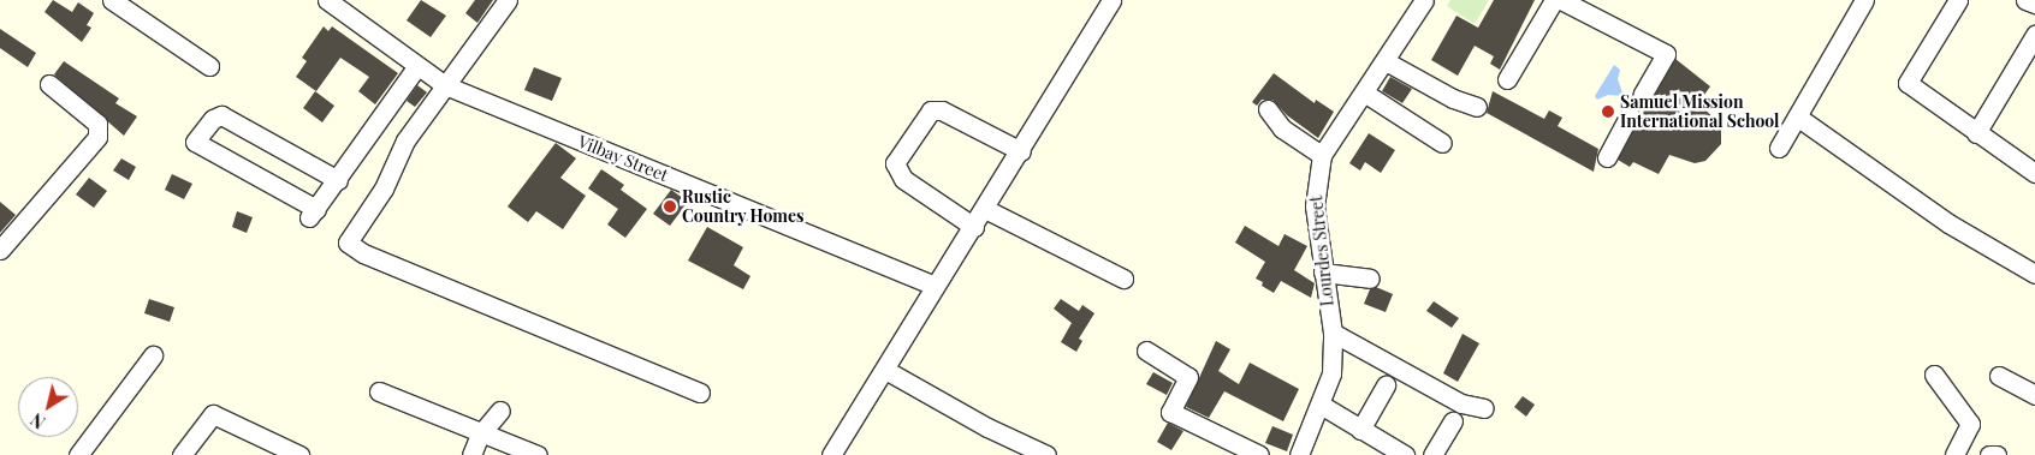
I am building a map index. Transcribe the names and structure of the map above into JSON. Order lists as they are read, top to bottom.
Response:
{
  "streets": {
    "street": ["Vilbay Street", "Lourdes Street"]
  },
  "places": ["Samuel Mission International School", "Rustic Country Homes"],
  "north": "bottom left"
}
